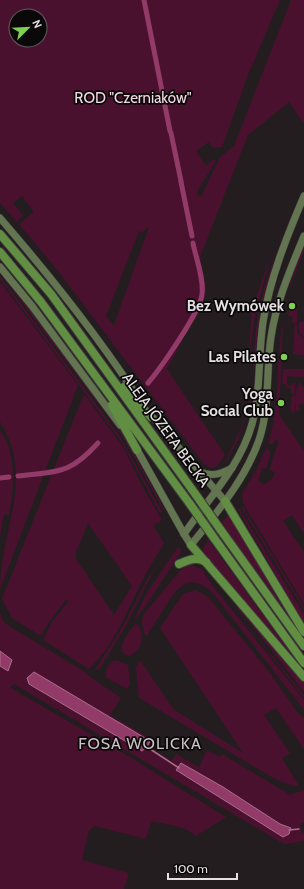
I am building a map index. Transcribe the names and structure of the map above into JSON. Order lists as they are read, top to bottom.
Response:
{
  "streets": {
    "main road": ["ALEJA JÓZEFA BECKA"]
  },
  "districts": ["FOSA WOLICKA"],
  "parks": ["ROD \"Czerniaków\""],
  "places": ["Bez Wymówek", "Las Pilates", "Yoga Social Club"],
  "scale_bar": "100 m",
  "north": "top right"
}
